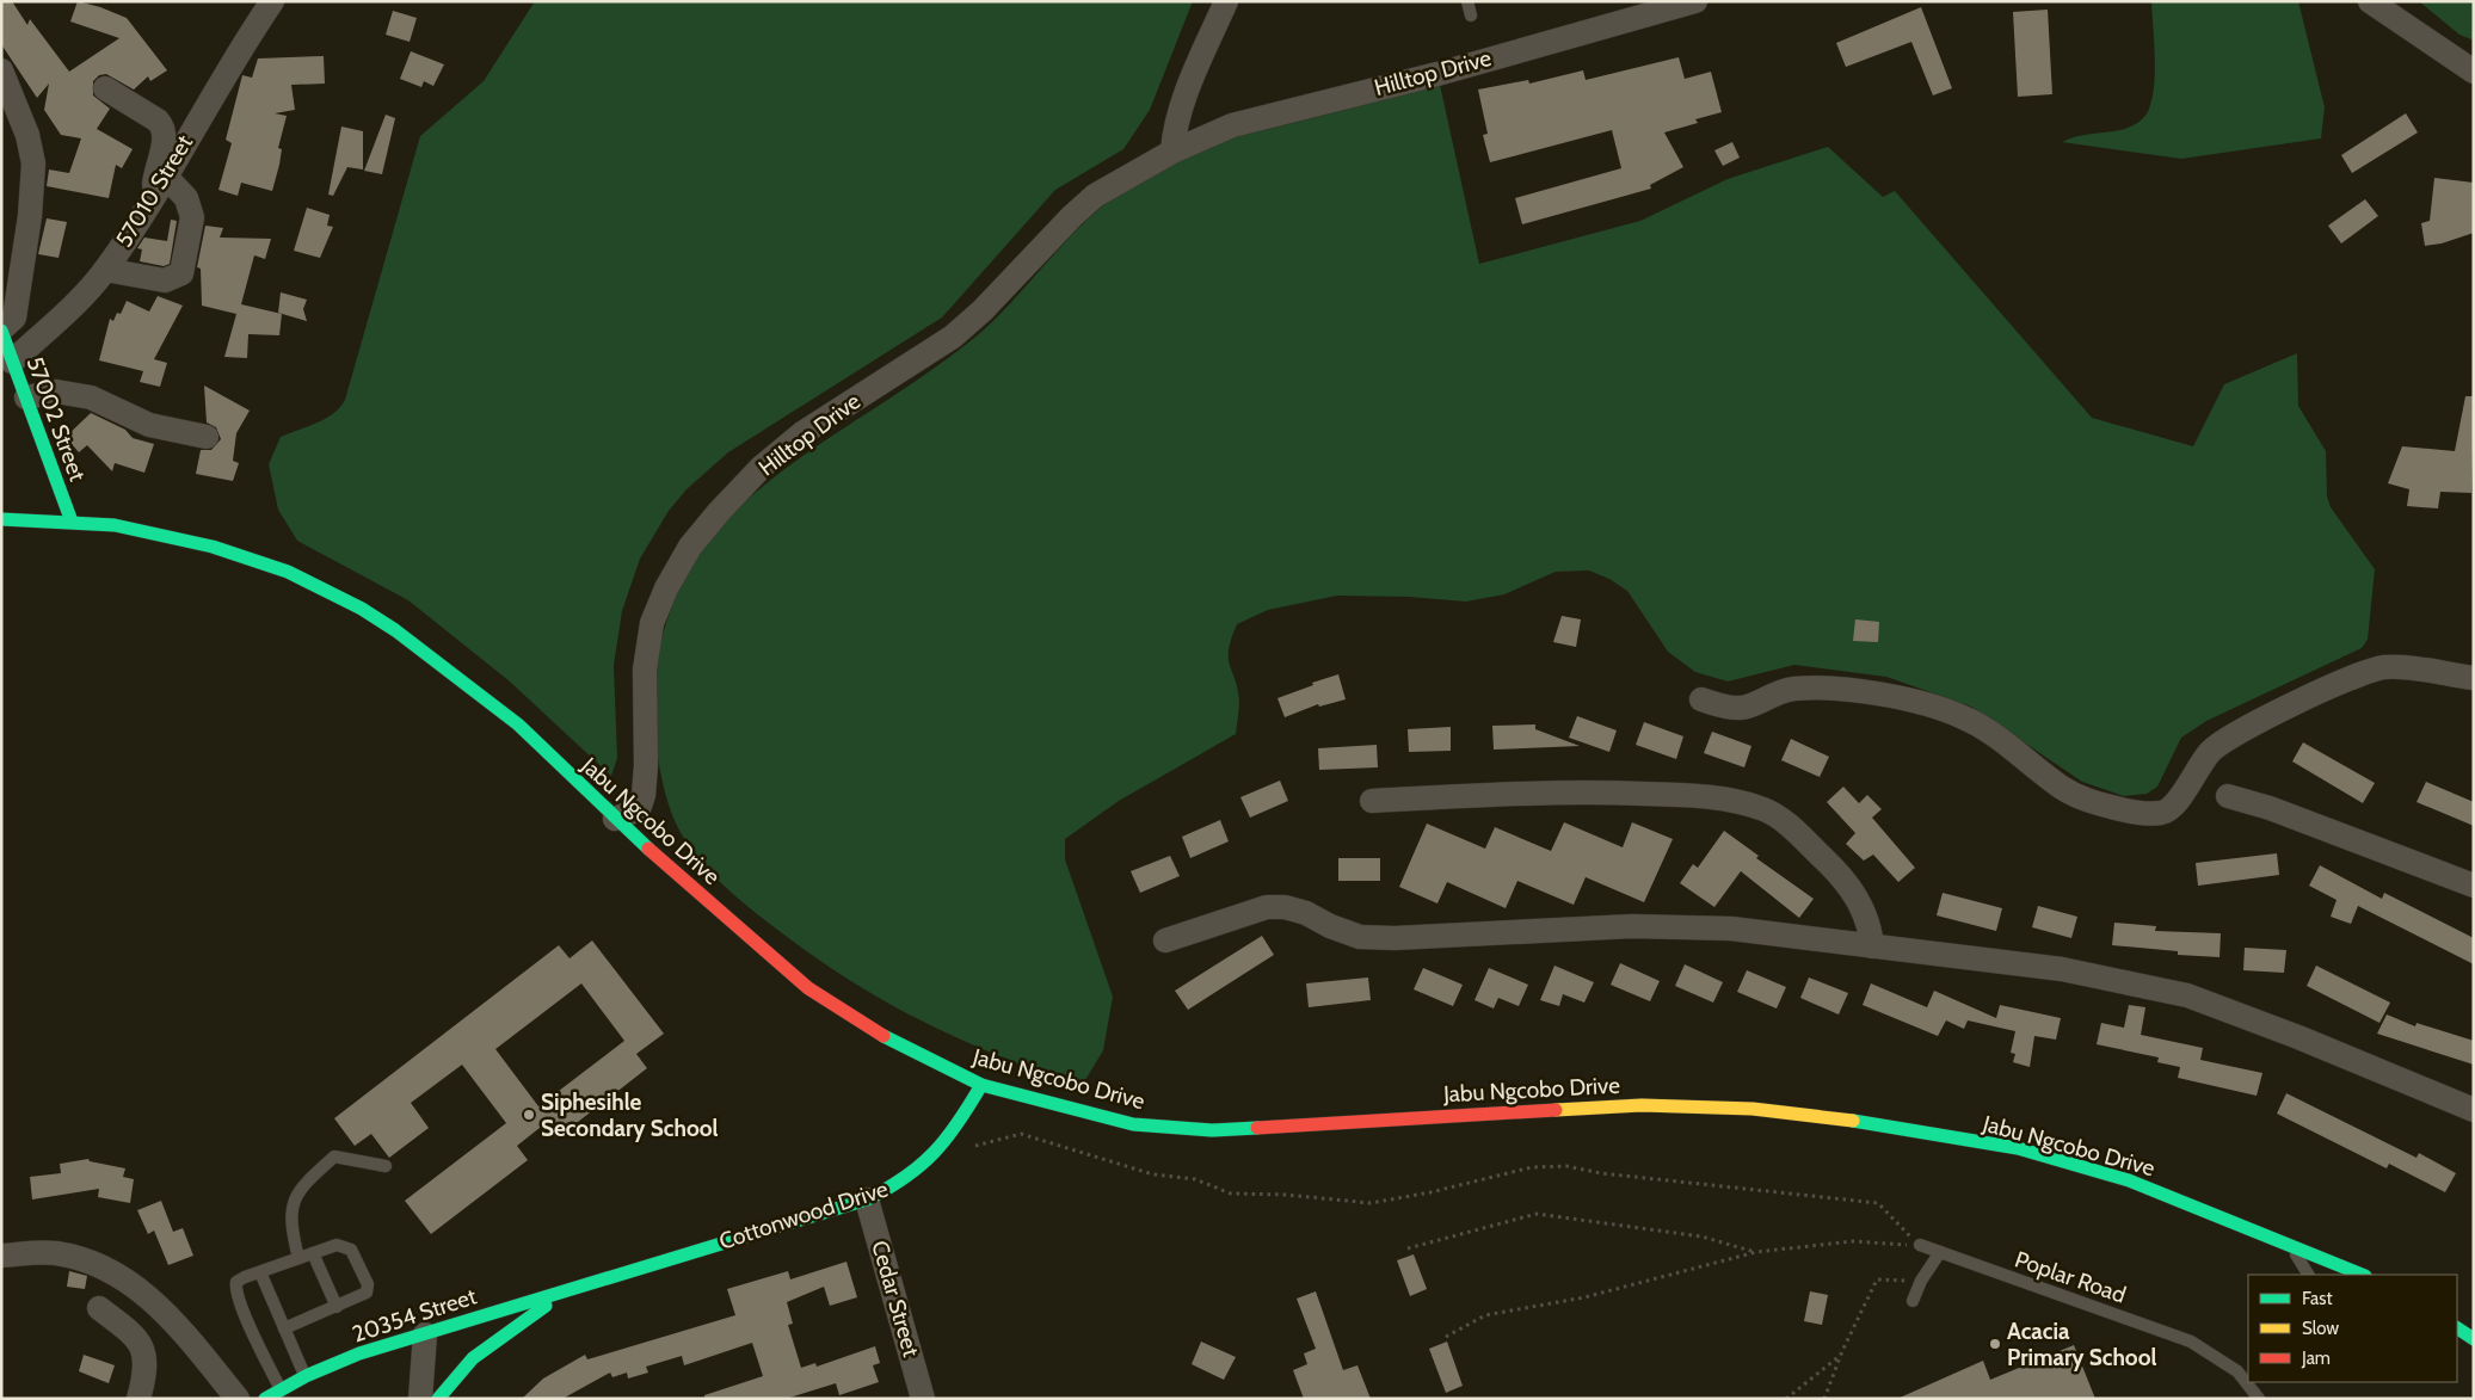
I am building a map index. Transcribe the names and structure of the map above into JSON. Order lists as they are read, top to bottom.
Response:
{
  "streets": {
    "main road": [
      "57002 Street",
      "Jabu Ngcobo Drive",
      "Cottonwood Drive",
      "20354 Street"
    ],
    "street": ["Hilltop Drive", "57010 Street", "Cedar Street"],
    "lane": ["Poplar Road"]
  },
  "crossings": [
    ["Hilltop Drive", "Jabu Ngcobo Drive"],
    ["57010 Street", "57002 Street"],
    ["57002 Street", "Jabu Ngcobo Drive"],
    ["Jabu Ngcobo Drive", "Cottonwood Drive"],
    ["Cottonwood Drive", "Cedar Street"],
    ["Cottonwood Drive", "20354 Street"]
  ],
  "places": ["Siphesihle Secondary School", "Acacia Primary School"],
  "legend": ["Fast", "Slow", "Jam"]
}
